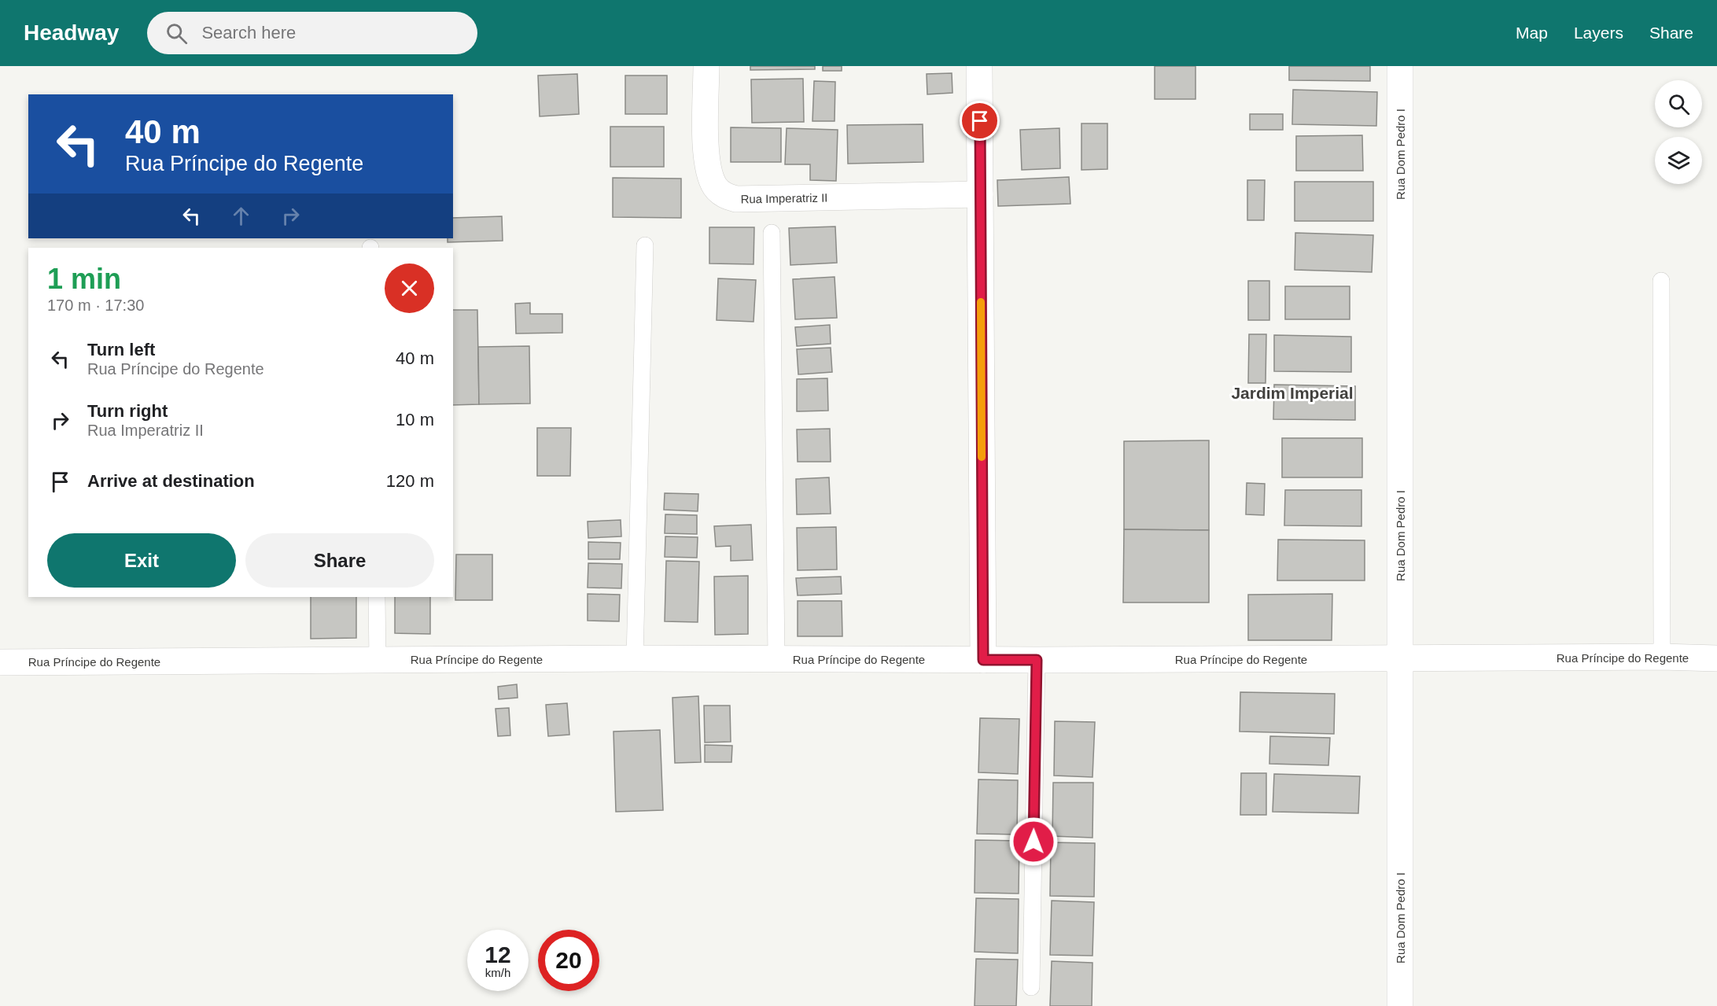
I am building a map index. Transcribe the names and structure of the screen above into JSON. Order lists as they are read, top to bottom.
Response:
{
  "streets": {
    "street": ["Rua Dom Pedro I", "Rua Imperatriz II", "Rua Príncipe do Regente"]
  },
  "crossings": [
    ["Rua Dom Pedro I", "Rua Príncipe do Regente"]
  ],
  "districts": ["Jardim Imperial"],
  "page": {
    "header": "Headway",
    "search": "Search here",
    "nav": ["Map", "Layers", "Share"],
    "turn": ["40 m", "Rua Príncipe do Regente"],
    "heading": ["1 min", "170 m · 17:30"],
    "list": [
      {
        "name": "Turn left",
        "note": "Rua Príncipe do Regente",
        "value": "40 m"
      },
      {
        "name": "Turn right",
        "note": "Rua Imperatriz II",
        "value": "10 m"
      },
      {
        "name": "Arrive at destination",
        "value": "120 m"
      }
    ],
    "buttons": ["Exit", "Share"],
    "speed": "12 km/h",
    "limit": "20"
  }
}
